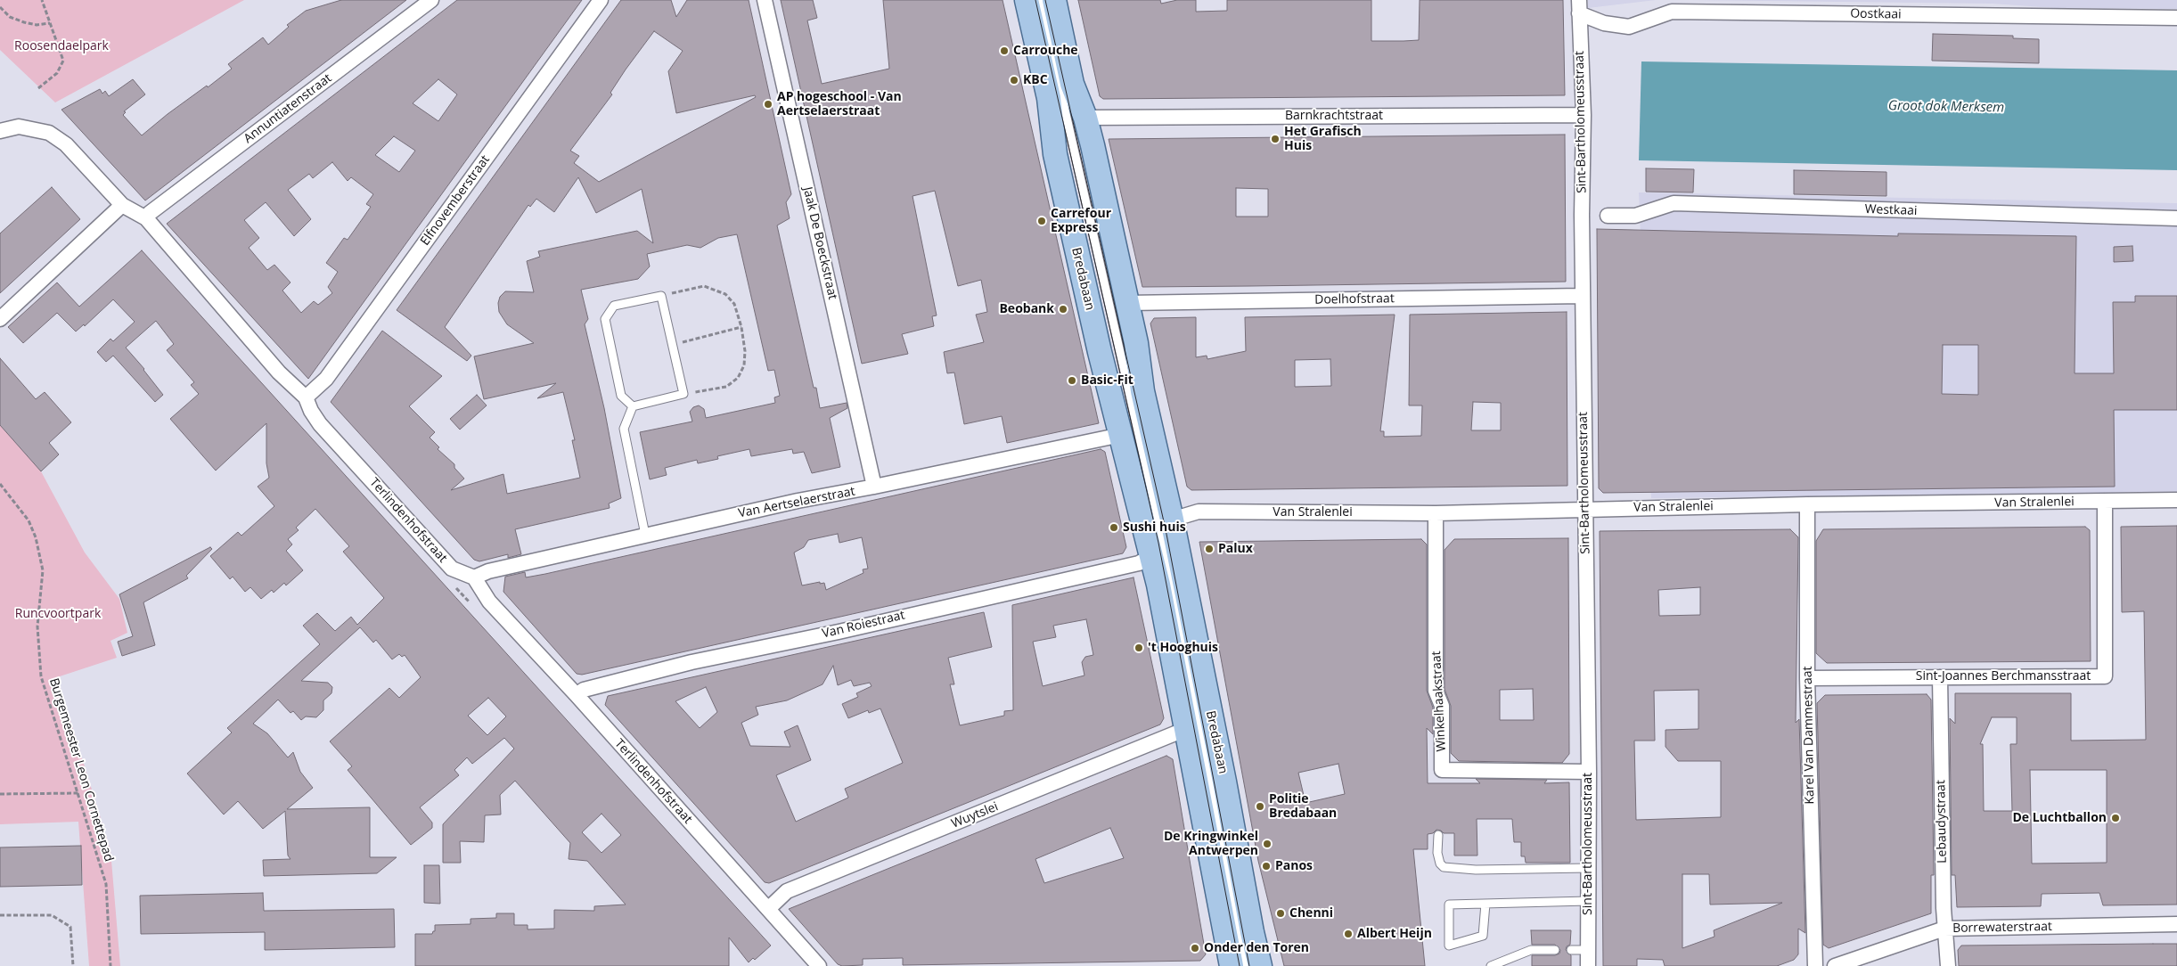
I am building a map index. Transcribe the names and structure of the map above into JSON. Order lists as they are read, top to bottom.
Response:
{
  "streets": {
    "main road": ["Bredabaan"],
    "street": [
      "Oostkaai",
      "Annuntiatenstraat",
      "Barnkrachtstraat",
      "Sint-Bartholomeusstraat",
      "Elfnovemberstraat",
      "Westkaai",
      "Jaak De Boeckstraat",
      "Doelhofstraat",
      "Van Aertselaerstraat",
      "Van Stralenlei",
      "Terlindenhofstraat",
      "Van Roiestraat",
      "Sint-Joannes Berchmansstraat",
      "Winkelhaakstraat",
      "Karel Van Dammestraat",
      "Wuytslei",
      "Lebaudystraat",
      "Borrewaterstraat"
    ],
    "path": ["Burgemeester Leon Cornettepad"]
  },
  "crossings": [
    ["Oostkaai", "Sint-Bartholomeusstraat"],
    ["Annuntiatenstraat", "Terlindenhofstraat"],
    ["Barnkrachtstraat", "Sint-Bartholomeusstraat"],
    ["Barnkrachtstraat", "Bredabaan"],
    ["Sint-Bartholomeusstraat", "Doelhofstraat"],
    ["Sint-Bartholomeusstraat", "Van Stralenlei"],
    ["Sint-Bartholomeusstraat", "Winkelhaakstraat"],
    ["Elfnovemberstraat", "Terlindenhofstraat"],
    ["Jaak De Boeckstraat", "Van Aertselaerstraat"],
    ["Bredabaan", "Doelhofstraat"],
    ["Bredabaan", "Van Aertselaerstraat"],
    ["Bredabaan", "Van Stralenlei"],
    ["Bredabaan", "Van Roiestraat"],
    ["Bredabaan", "Wuytslei"],
    ["Van Aertselaerstraat", "Terlindenhofstraat"],
    ["Van Stralenlei", "Van Roiestraat"],
    ["Van Stralenlei", "Sint-Joannes Berchmansstraat"],
    ["Van Stralenlei", "Winkelhaakstraat"],
    ["Van Stralenlei", "Karel Van Dammestraat"],
    ["Terlindenhofstraat", "Van Roiestraat"],
    ["Terlindenhofstraat", "Wuytslei"],
    ["Sint-Joannes Berchmansstraat", "Karel Van Dammestraat"],
    ["Sint-Joannes Berchmansstraat", "Lebaudystraat"],
    ["Lebaudystraat", "Borrewaterstraat"]
  ],
  "water": ["Groot dok Merksem"],
  "parks": ["Roosendaelpark", "Runcvoortpark"],
  "places": [
    "Carrouche",
    "KBC",
    "AP hogeschool - Van Aertselaerstraat",
    "Het Grafisch Huis",
    "Carrefour Express",
    "Beobank",
    "Basic-Fit",
    "Sushi huis",
    "Palux",
    "'t Hooghuis",
    "Politie Bredabaan",
    "De Luchtballon",
    "De Kringwinkel Antwerpen",
    "Panos",
    "Chenni",
    "Albert Heijn",
    "Onder den Toren"
  ]
}
